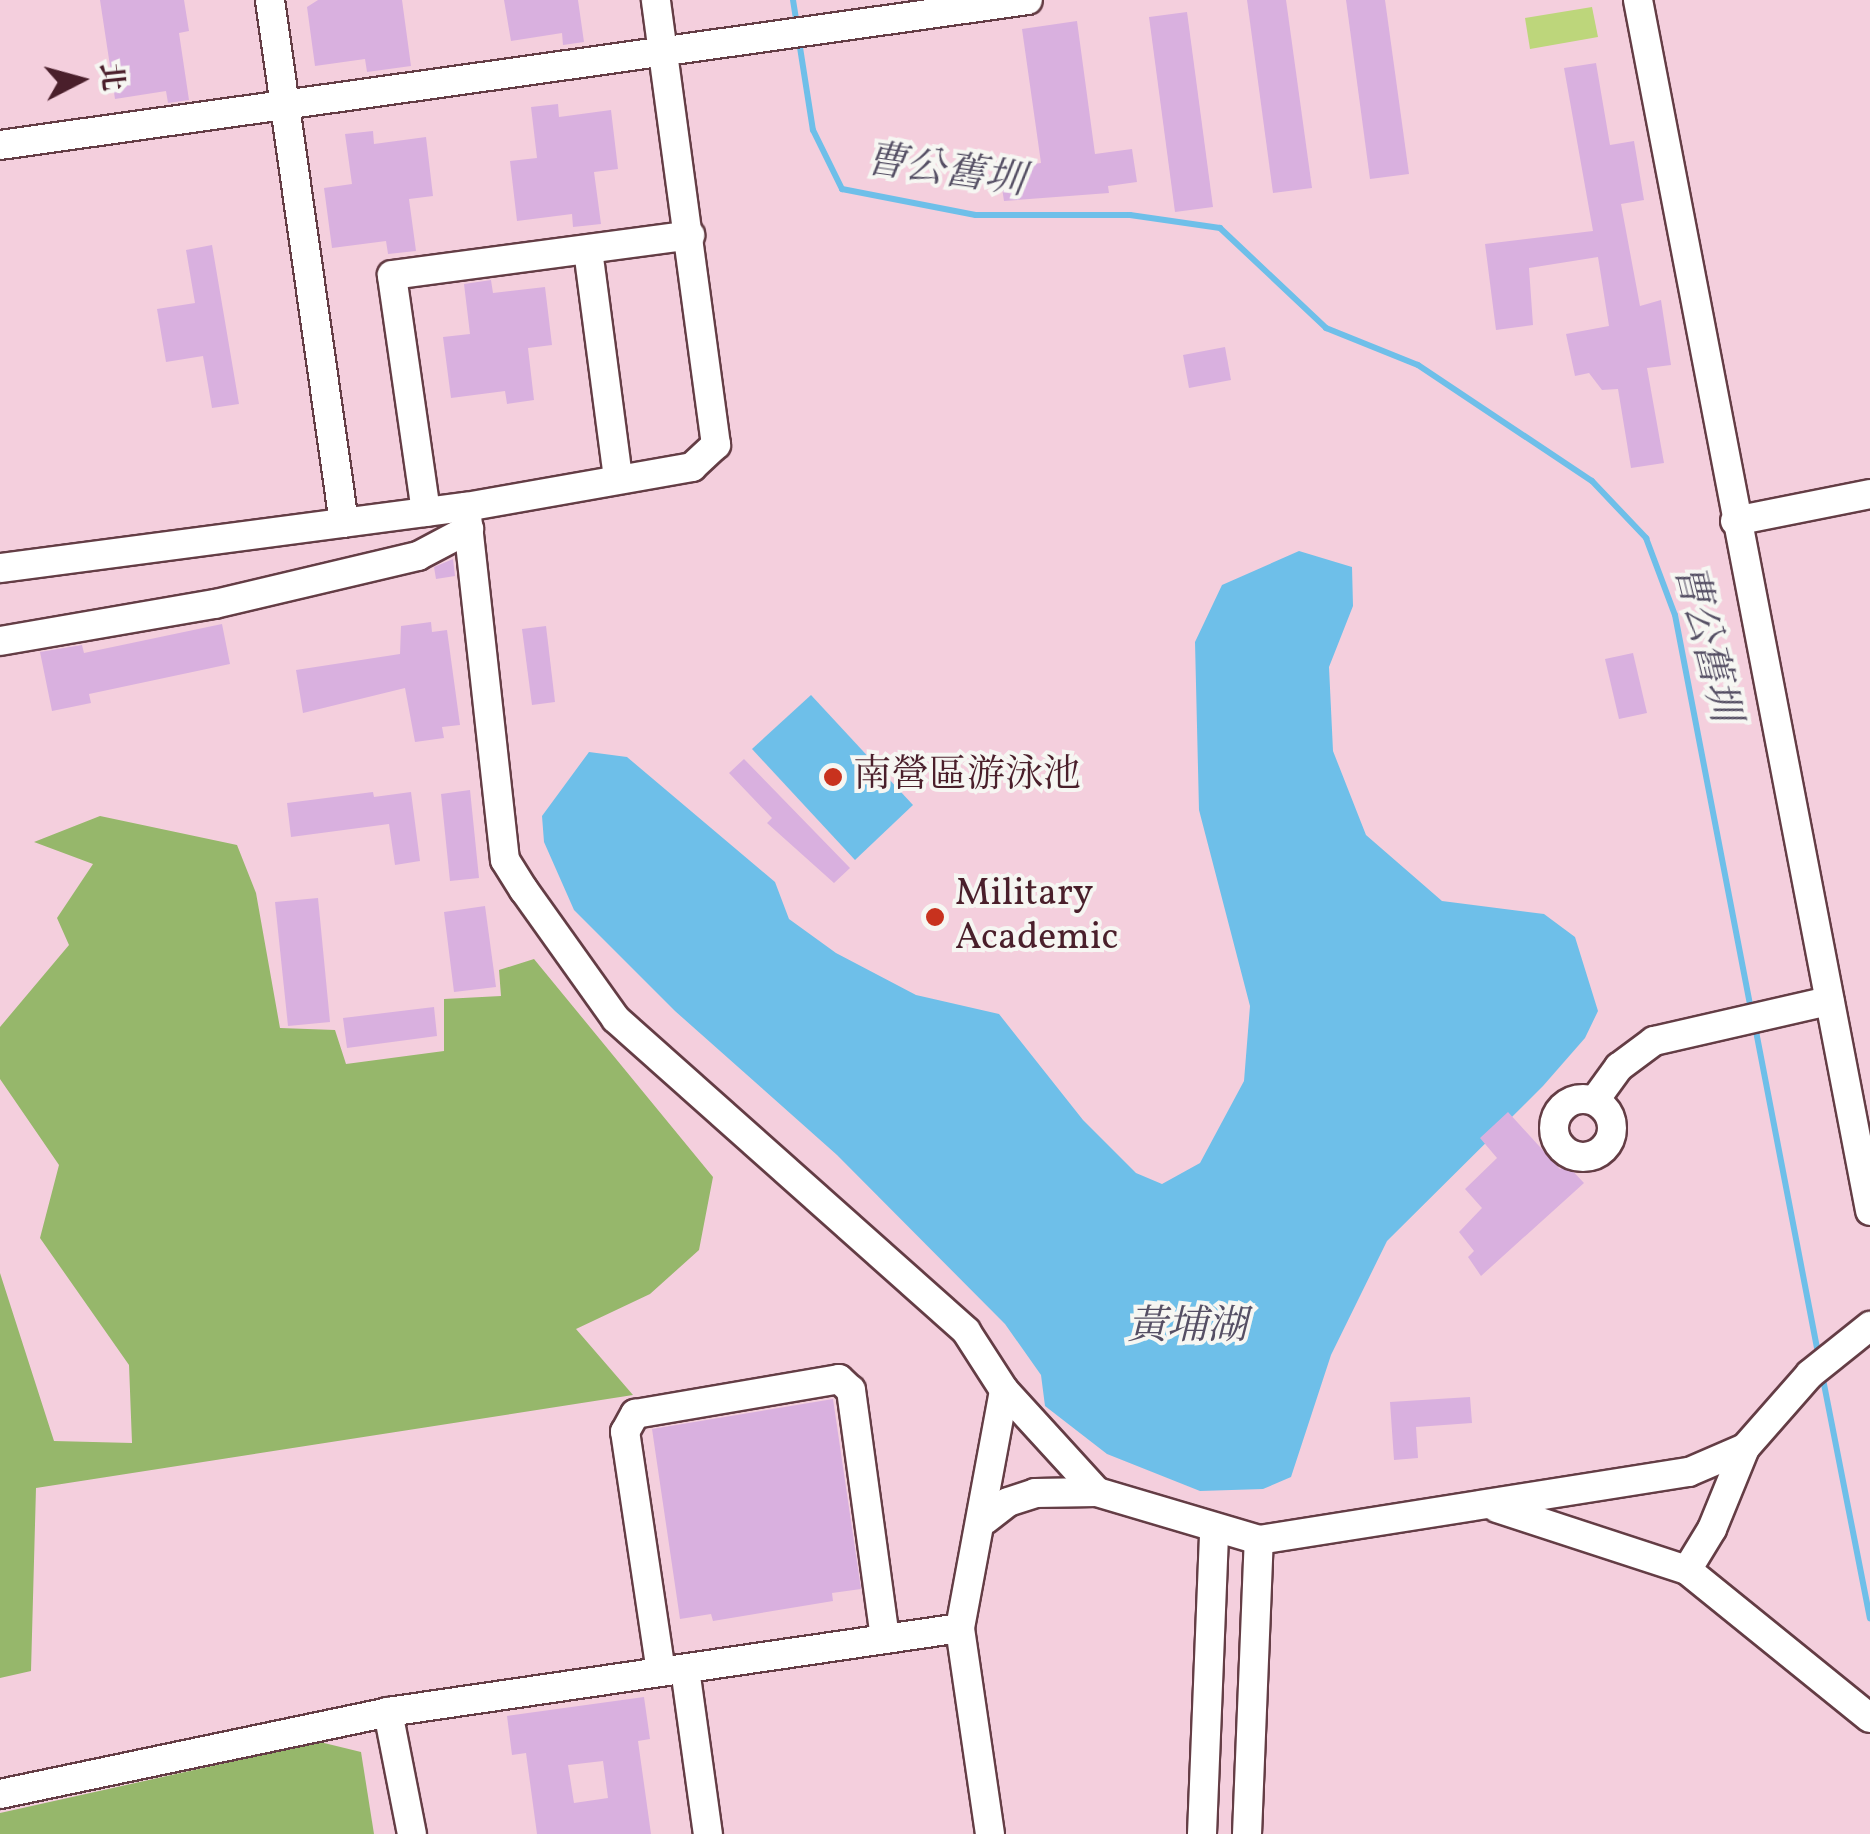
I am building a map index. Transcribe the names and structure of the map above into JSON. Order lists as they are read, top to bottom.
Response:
{
  "water": ["曹公舊圳", "黃埔湖"],
  "places": ["南營區游泳池", "Military Academic"],
  "north": "right"
}
